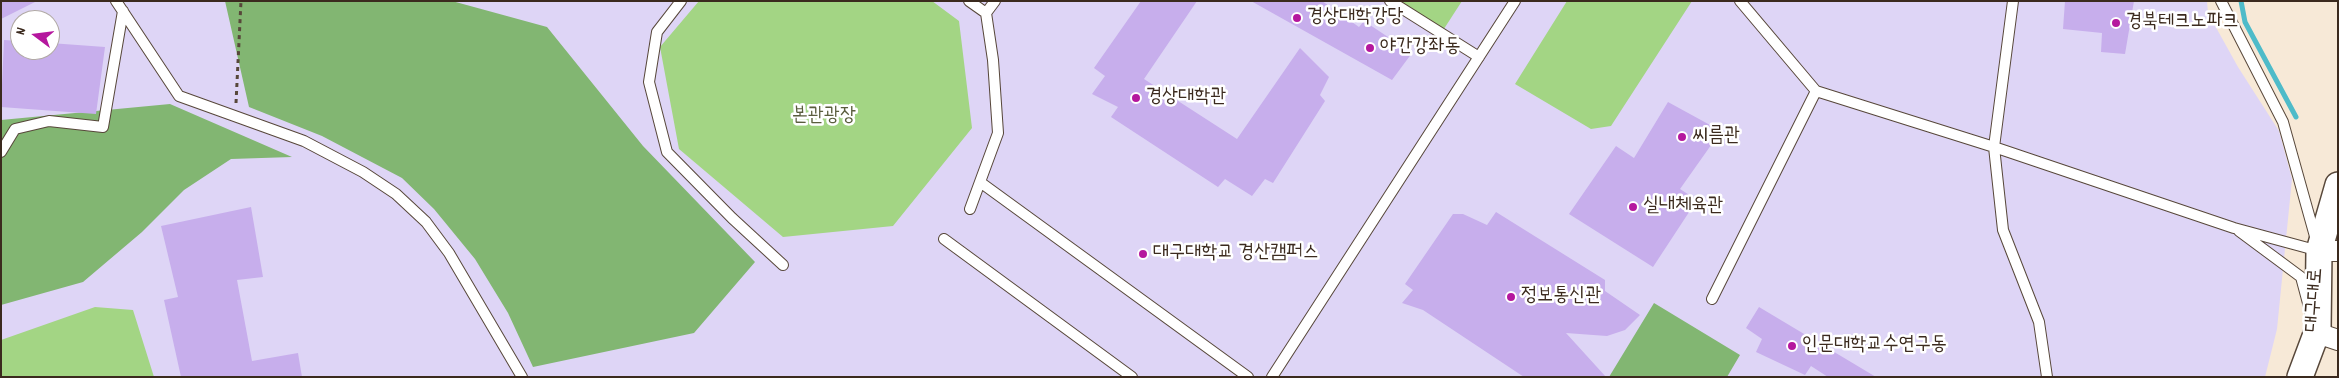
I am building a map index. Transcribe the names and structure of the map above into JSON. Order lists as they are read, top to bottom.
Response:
{
  "streets": {
    "street": ["대구대로"]
  },
  "parks": ["본관광장"],
  "places": [
    "경상대학강당",
    "경북테크노파크",
    "야간강좌동",
    "경상대학관",
    "씨름관",
    "실내체육관",
    "대구대학교 경산캠퍼스",
    "정보통신관",
    "인문대학교수연구동"
  ],
  "north": "left"
}
